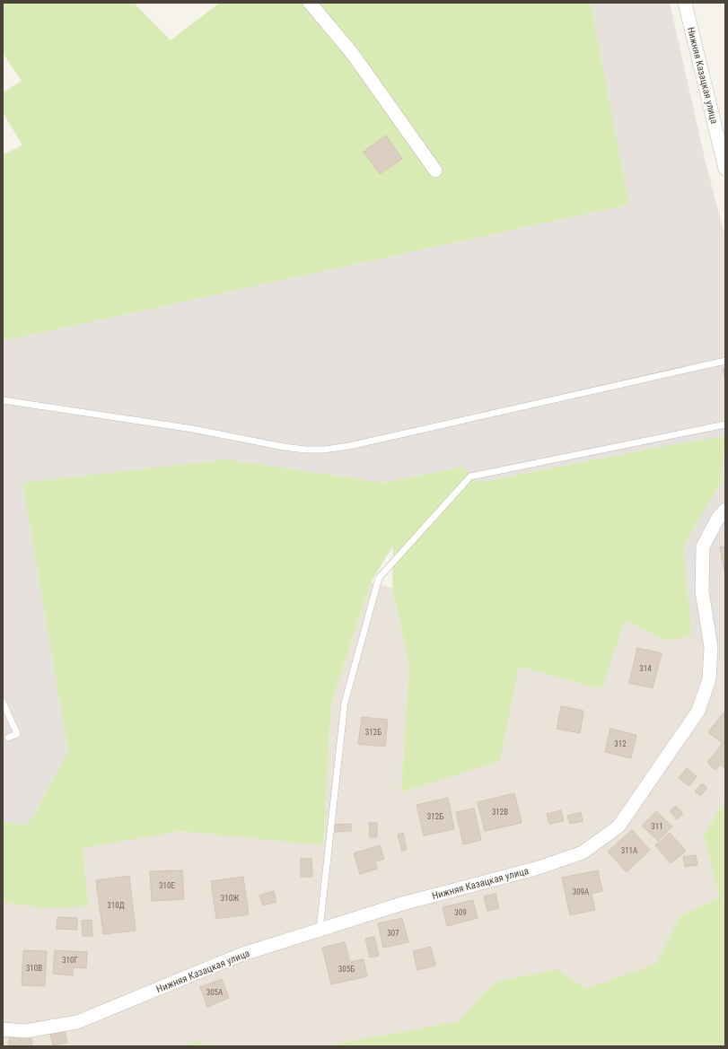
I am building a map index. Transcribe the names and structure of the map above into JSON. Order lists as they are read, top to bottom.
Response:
{
  "streets": {
    "street": ["Нижняя Казацкая улица"]
  },
  "house_numbers": [
    "314",
    "312Б",
    "312",
    "312В",
    "312Б",
    "311",
    "311А",
    "310Е",
    "309А",
    "310Ж",
    "310Д",
    "309",
    "307",
    "310Г",
    "310В",
    "305Б",
    "305А"
  ]
}
